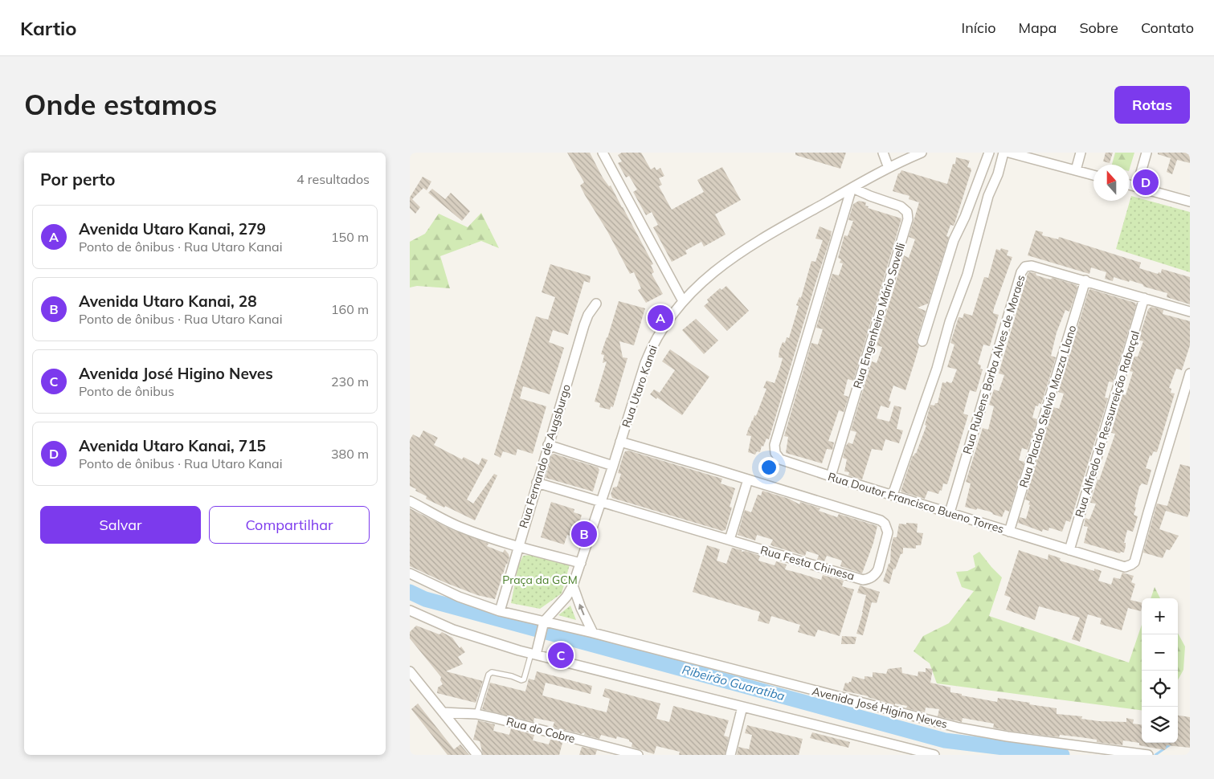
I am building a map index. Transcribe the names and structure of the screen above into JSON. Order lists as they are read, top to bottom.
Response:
{
  "streets": {
    "street": [
      "Rua Engenheiro Mário Savelli",
      "Rua Rubens Borba Alves de Moraes",
      "Rua Utaro Kanai",
      "Rua Placido Stelvio Mazza Llano",
      "Rua Alfredo da Ressurreição Rabaçal",
      "Rua Fernando de Augsburgo",
      "Rua Doutor Francisco Bueno Torres",
      "Rua Festa Chinesa",
      "Avenida José Higino Neves",
      "Rua do Cobre"
    ]
  },
  "crossings": [
    ["Rua Engenheiro Mário Savelli", "Rua Utaro Kanai"],
    ["Rua Engenheiro Mário Savelli", "Rua Doutor Francisco Bueno Torres"],
    ["Rua Rubens Borba Alves de Moraes", "Rua Placido Stelvio Mazza Llano"],
    ["Rua Rubens Borba Alves de Moraes", "Rua Alfredo da Ressurreição Rabaçal"],
    ["Rua Rubens Borba Alves de Moraes", "Rua Doutor Francisco Bueno Torres"],
    ["Rua Utaro Kanai", "Rua Doutor Francisco Bueno Torres"],
    ["Rua Utaro Kanai", "Rua Festa Chinesa"],
    ["Rua Utaro Kanai", "Avenida José Higino Neves"],
    ["Rua Placido Stelvio Mazza Llano", "Rua Doutor Francisco Bueno Torres"],
    ["Rua Alfredo da Ressurreição Rabaçal", "Rua Doutor Francisco Bueno Torres"],
    ["Rua Fernando de Augsburgo", "Rua Festa Chinesa"],
    ["Rua Fernando de Augsburgo", "Avenida José Higino Neves"]
  ],
  "water": ["Ribeirão Guaratiba"],
  "parks": ["Praça da GCM"],
  "north": "top",
  "page": {
    "header": "Kartio",
    "nav": [
      "Início",
      "Mapa",
      "Sobre",
      "Contato"
    ],
    "buttons": [
      "Rotas",
      ["Salvar", "Compartilhar"]
    ],
    "title": "Onde estamos",
    "heading": ["Por perto", "4 resultados"],
    "pins": [
      "D",
      "A",
      "B",
      "C"
    ],
    "list": [
      {
        "mark": "A",
        "name": "Avenida Utaro Kanai, 279",
        "note": "Ponto de ônibus · Rua Utaro Kanai",
        "value": "150 m"
      },
      {
        "mark": "B",
        "name": "Avenida Utaro Kanai, 28",
        "note": "Ponto de ônibus · Rua Utaro Kanai",
        "value": "160 m"
      },
      {
        "mark": "C",
        "name": "Avenida José Higino Neves",
        "note": "Ponto de ônibus",
        "value": "230 m"
      },
      {
        "mark": "D",
        "name": "Avenida Utaro Kanai, 715",
        "note": "Ponto de ônibus · Rua Utaro Kanai",
        "value": "380 m"
      }
    ],
    "map_buttons": ["+", "−"]
  }
}
